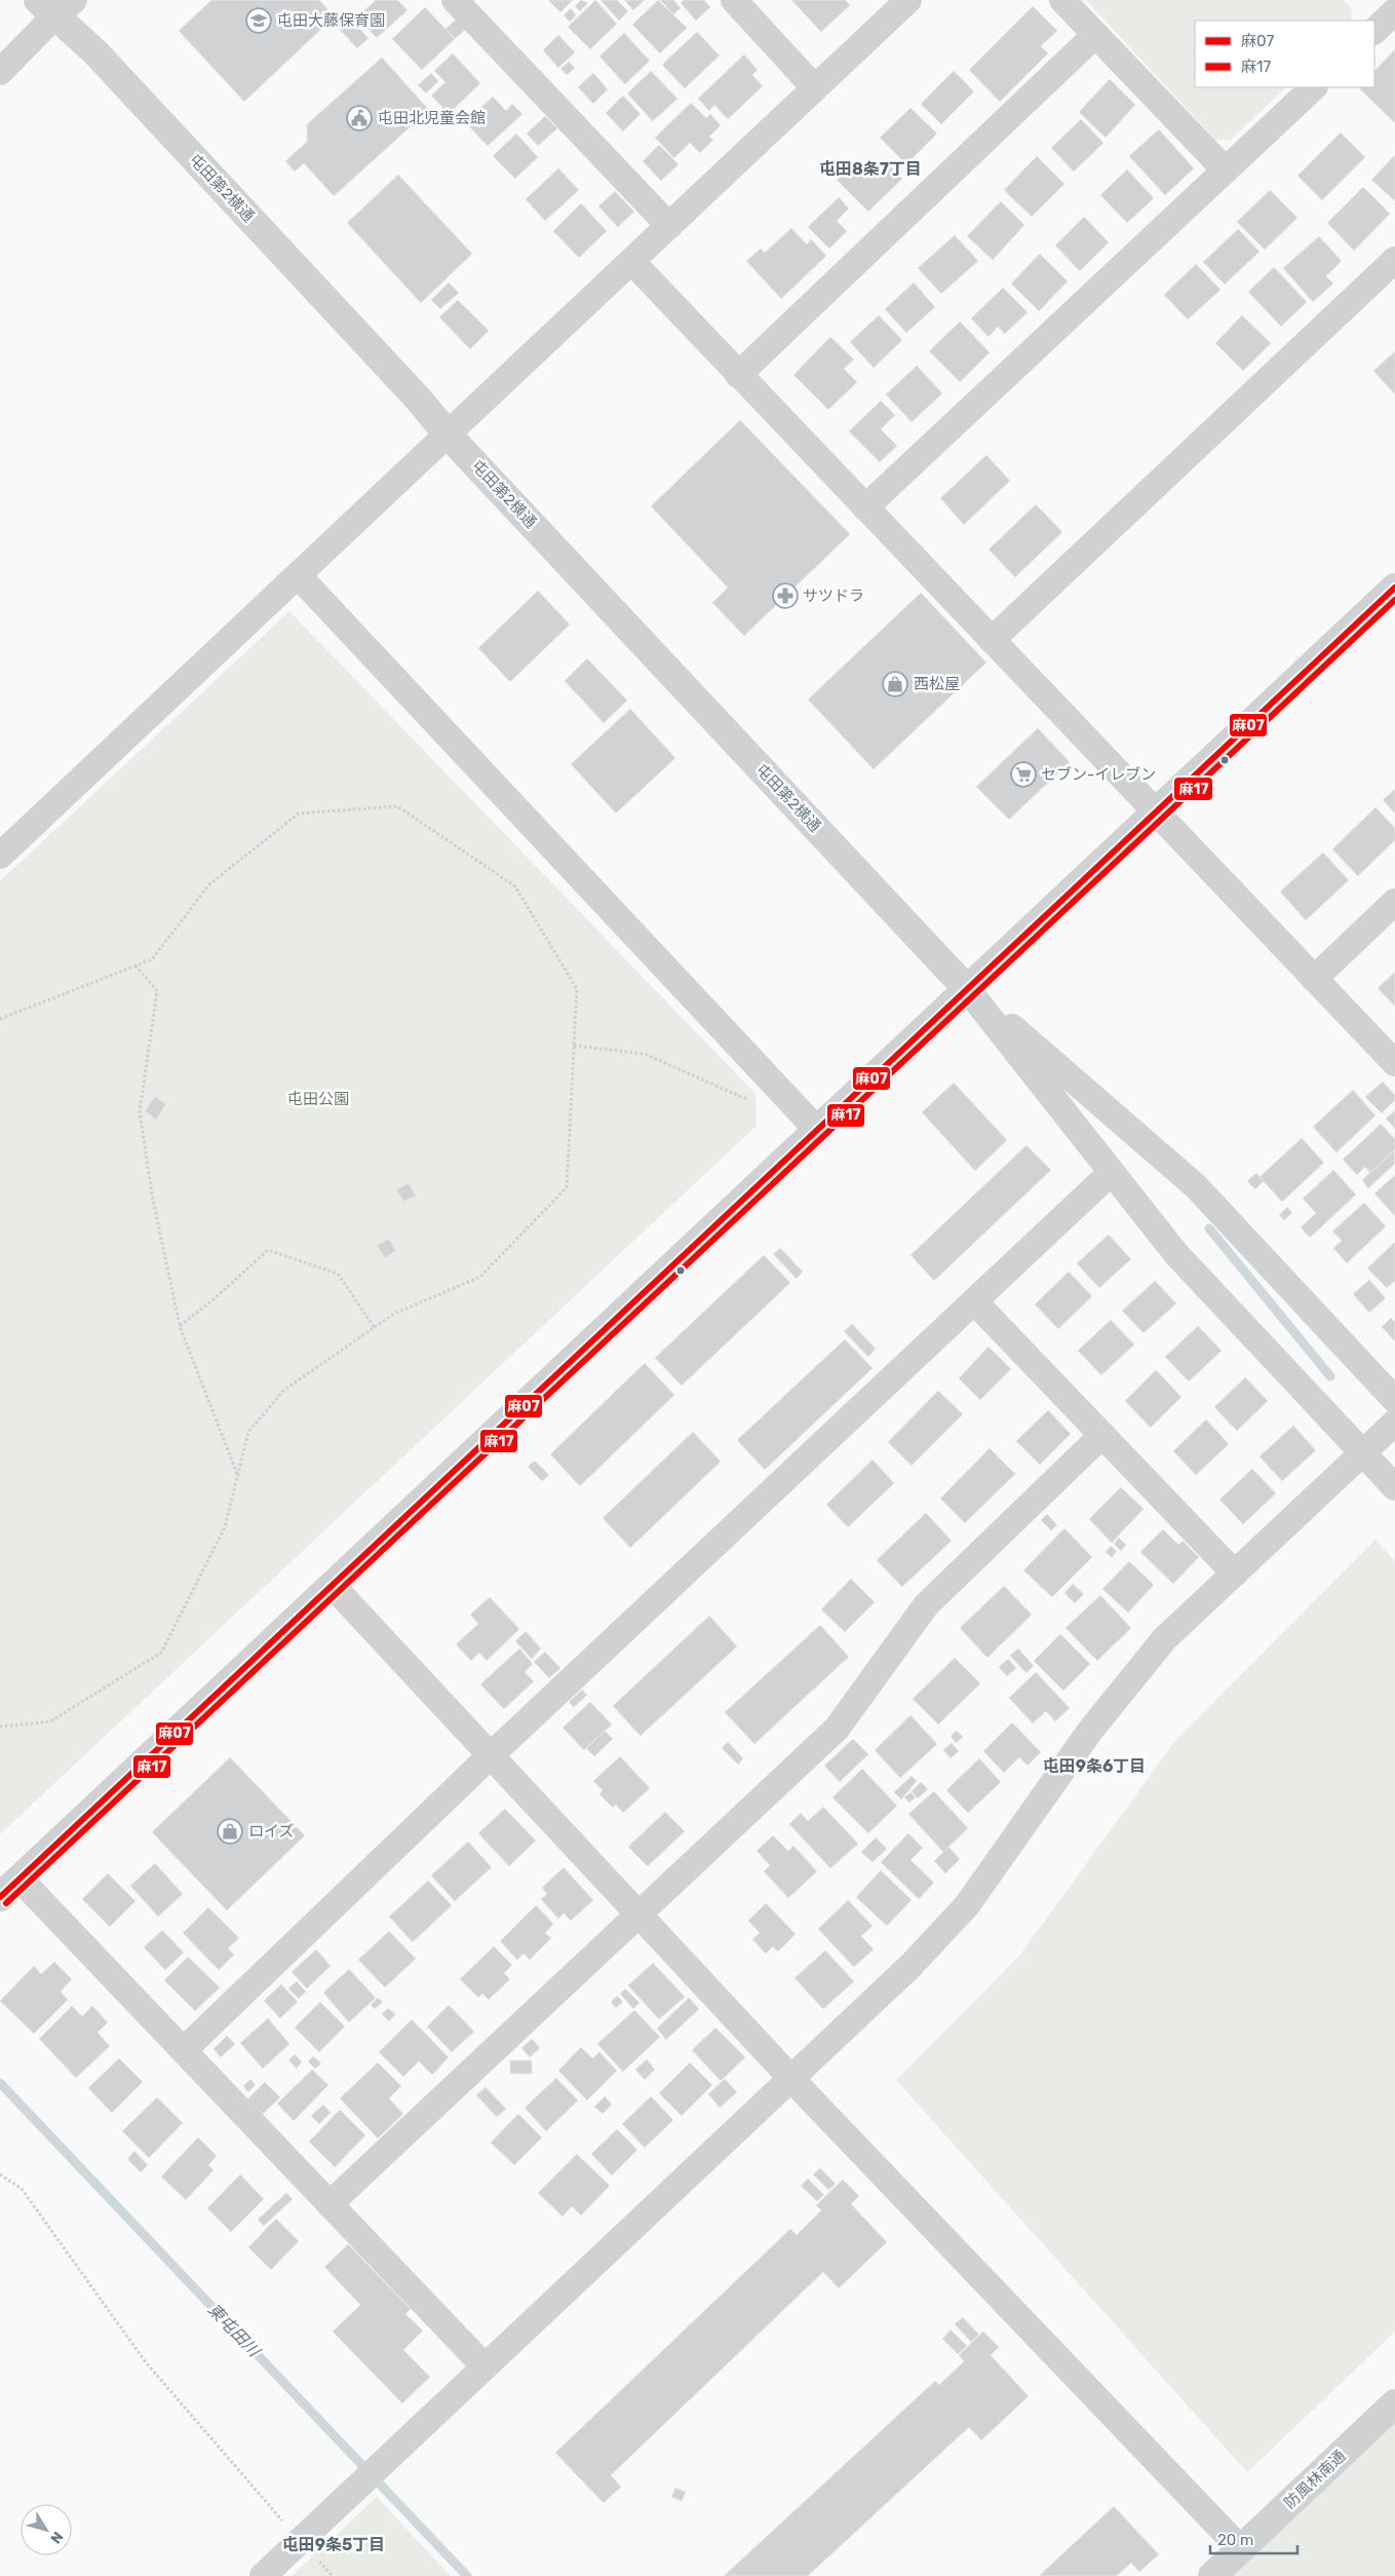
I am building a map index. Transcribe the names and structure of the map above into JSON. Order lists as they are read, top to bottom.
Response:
{
  "streets": {
    "street": ["屯田第2横通", "防風林南通"]
  },
  "districts": ["屯田8条7丁目", "屯田9条6丁目", "屯田9条5丁目"],
  "water": ["東屯田川"],
  "parks": ["屯田公園"],
  "places": {
    "school or university": ["屯田大藤保育園"],
    "public building": ["屯田北児童会館"],
    "pharmacy": ["サツドラ"],
    "shop": ["西松屋", "ロイズ"],
    "supermarket": ["セブン-イレブン"]
  },
  "lines": ["transit line 麻07", "transit line 麻17"],
  "legend": ["麻07", "麻17"],
  "scale_bar": "20 m",
  "north": "bottom right"
}
